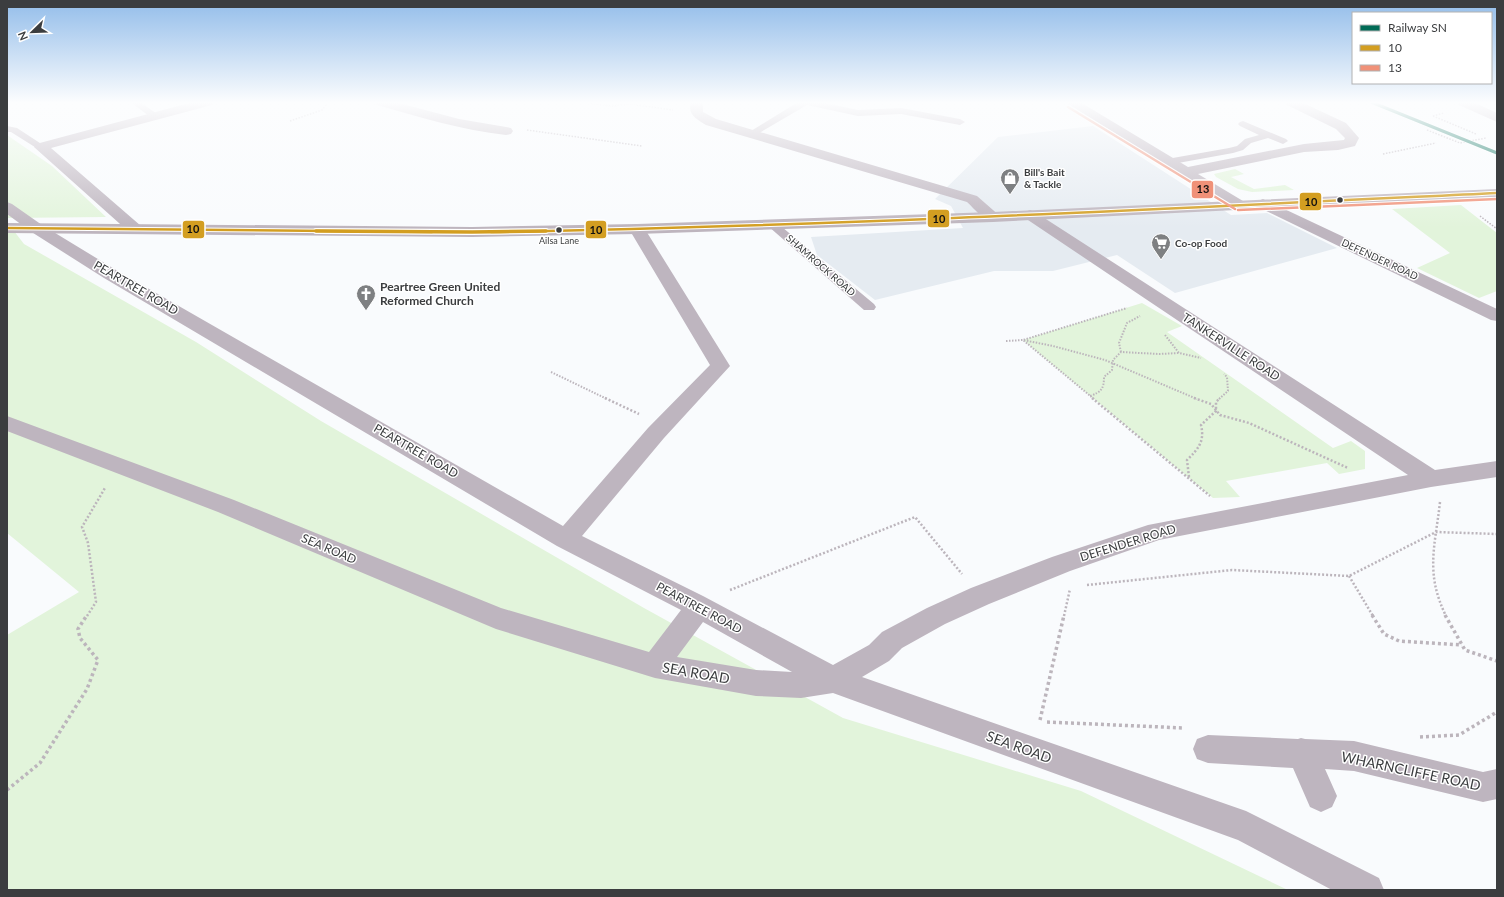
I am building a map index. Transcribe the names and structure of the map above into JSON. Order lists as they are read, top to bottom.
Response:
{
  "streets": {
    "street": [
      "DEFENDER ROAD",
      "PEARTREE ROAD",
      "TANKERVILLE ROAD",
      "SEA ROAD",
      "WHARNCLIFFE ROAD"
    ],
    "lane": ["SHAMROCK ROAD"]
  },
  "crossings": [
    ["DEFENDER ROAD", "PEARTREE ROAD"],
    ["DEFENDER ROAD", "TANKERVILLE ROAD"],
    ["DEFENDER ROAD", "SEA ROAD"],
    ["PEARTREE ROAD", "SEA ROAD"]
  ],
  "places": {
    "shop": ["Bill's Bait & Tackle"],
    "other": ["Ailsa Lane"],
    "supermarket": ["Co-op Food"],
    "church": ["Peartree Green United Reformed Church"]
  },
  "lines": ["rail line SN", "transit line 13", "transit line 10"],
  "legend": ["Railway SN", "10", "13"],
  "north": "bottom left"
}
